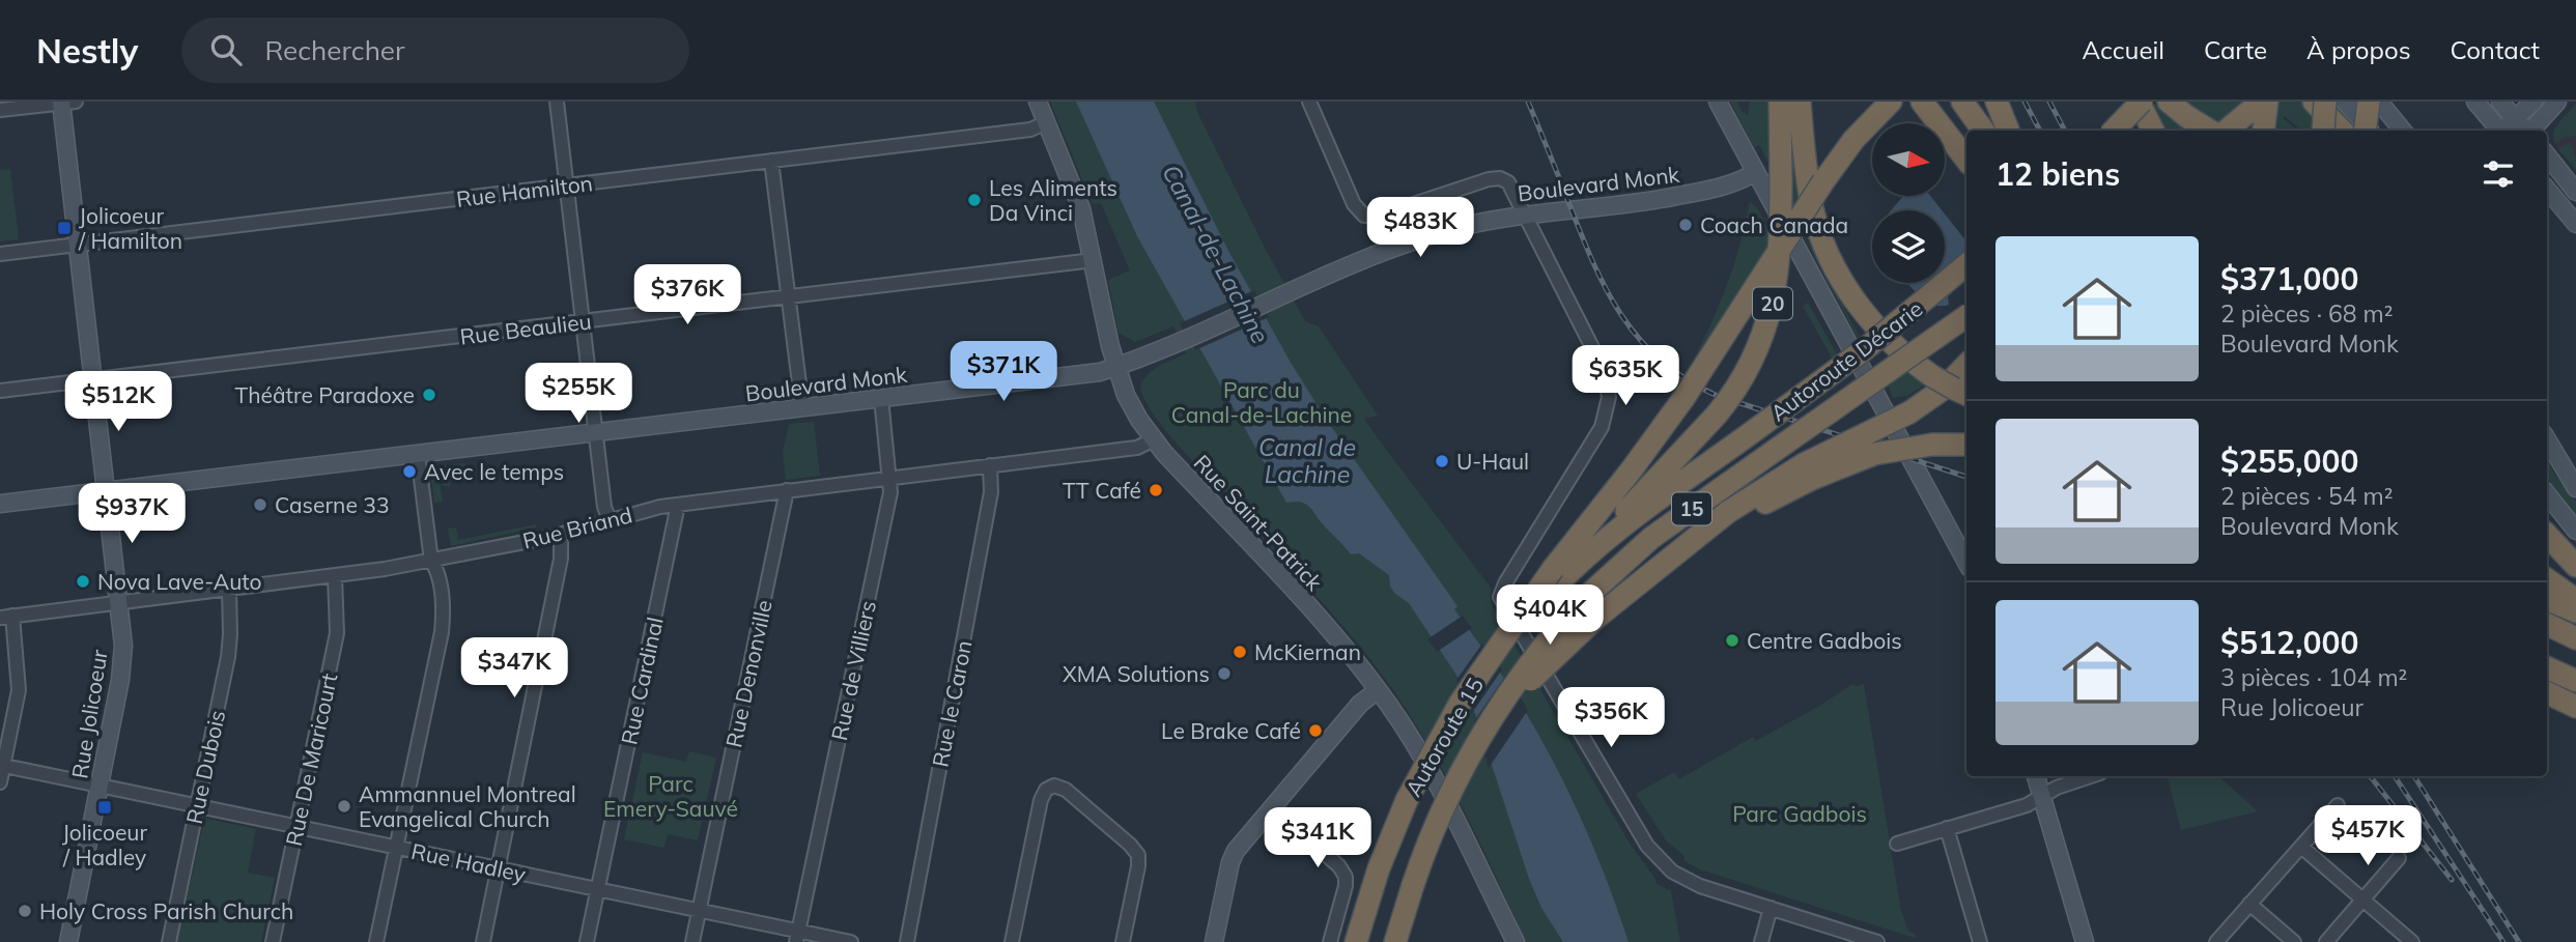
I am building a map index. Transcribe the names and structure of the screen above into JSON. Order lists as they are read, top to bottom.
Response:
{
  "streets": {
    "highway": [
      "20",
      "Autoroute Décarie",
      "15",
      "Autoroute 15"
    ],
    "street": [
      "Boulevard Monk",
      "Rue Hamilton",
      "Rue Beaulieu",
      "Rue Saint-Patrick",
      "Rue Briand",
      "Rue de Villiers",
      "Rue Denonville",
      "Rue Cardinal",
      "Rue le Caron",
      "Rue Jolicoeur",
      "Rue De Maricourt",
      "Rue Dubois",
      "Rue Hadley"
    ]
  },
  "crossings": [
    ["Boulevard Monk", "Rue Saint-Patrick"],
    ["Boulevard Monk", "Rue de Villiers"],
    ["Boulevard Monk", "Rue Jolicoeur"],
    ["Rue Hamilton", "Rue Saint-Patrick"],
    ["Rue Hamilton", "Rue Jolicoeur"],
    ["20", "Autoroute Décarie"],
    ["20", "15"],
    ["Rue Beaulieu", "Rue Saint-Patrick"],
    ["Rue Beaulieu", "Rue Jolicoeur"],
    ["Autoroute Décarie", "15"],
    ["Autoroute Décarie", "Autoroute 15"],
    ["15", "Autoroute 15"],
    ["Rue Saint-Patrick", "Rue Briand"],
    ["Rue Briand", "Rue de Villiers"],
    ["Rue Briand", "Rue Denonville"],
    ["Rue Briand", "Rue Cardinal"],
    ["Rue Briand", "Rue le Caron"],
    ["Rue Briand", "Rue Jolicoeur"],
    ["Rue Briand", "Rue De Maricourt"],
    ["Rue Briand", "Rue Dubois"],
    ["Rue de Villiers", "Rue Hadley"],
    ["Rue Denonville", "Rue Hadley"],
    ["Rue Cardinal", "Rue Hadley"],
    ["Rue Jolicoeur", "Rue Hadley"],
    ["Rue De Maricourt", "Rue Hadley"],
    ["Rue Dubois", "Rue Hadley"]
  ],
  "water": ["Canal-de-Lachine", "Canal de Lachine"],
  "parks": ["Parc du Canal-de-Lachine", "Parc Emery-Sauvé", "Parc Gadbois"],
  "places": {
    "other": [
      "Les Aliments Da Vinci",
      "Coach Canada",
      "Théâtre Paradoxe",
      "U-Haul",
      "Avec le temps",
      "TT Café",
      "Caserne 33",
      "Nova Lave-Auto",
      "Centre Gadbois",
      "McKiernan",
      "XMA Solutions",
      "Le Brake Café",
      "Ammannuel Montreal Evangelical Church",
      "Holy Cross Parish Church"
    ],
    "transit": ["Jolicoeur / Hamilton", "Jolicoeur / Hadley"]
  },
  "north": "right",
  "page": {
    "header": "Nestly",
    "search": "Rechercher",
    "nav": [
      "Accueil",
      "Carte",
      "À propos",
      "Contact"
    ],
    "heading": "12 biens",
    "price": [
      "$483K",
      "$376K",
      "$371K",
      "$635K",
      "$255K",
      "$512K",
      "$937K",
      "$404K",
      "$347K",
      "$356K",
      "$457K",
      "$341K"
    ],
    "list": [
      {
        "name": "$371,000",
        "note": "2 pièces · 68 m² · Boulevard Monk"
      },
      {
        "name": "$255,000",
        "note": "2 pièces · 54 m² · Boulevard Monk"
      },
      {
        "name": "$512,000",
        "note": "3 pièces · 104 m² · Rue Jolicoeur"
      }
    ]
  }
}
